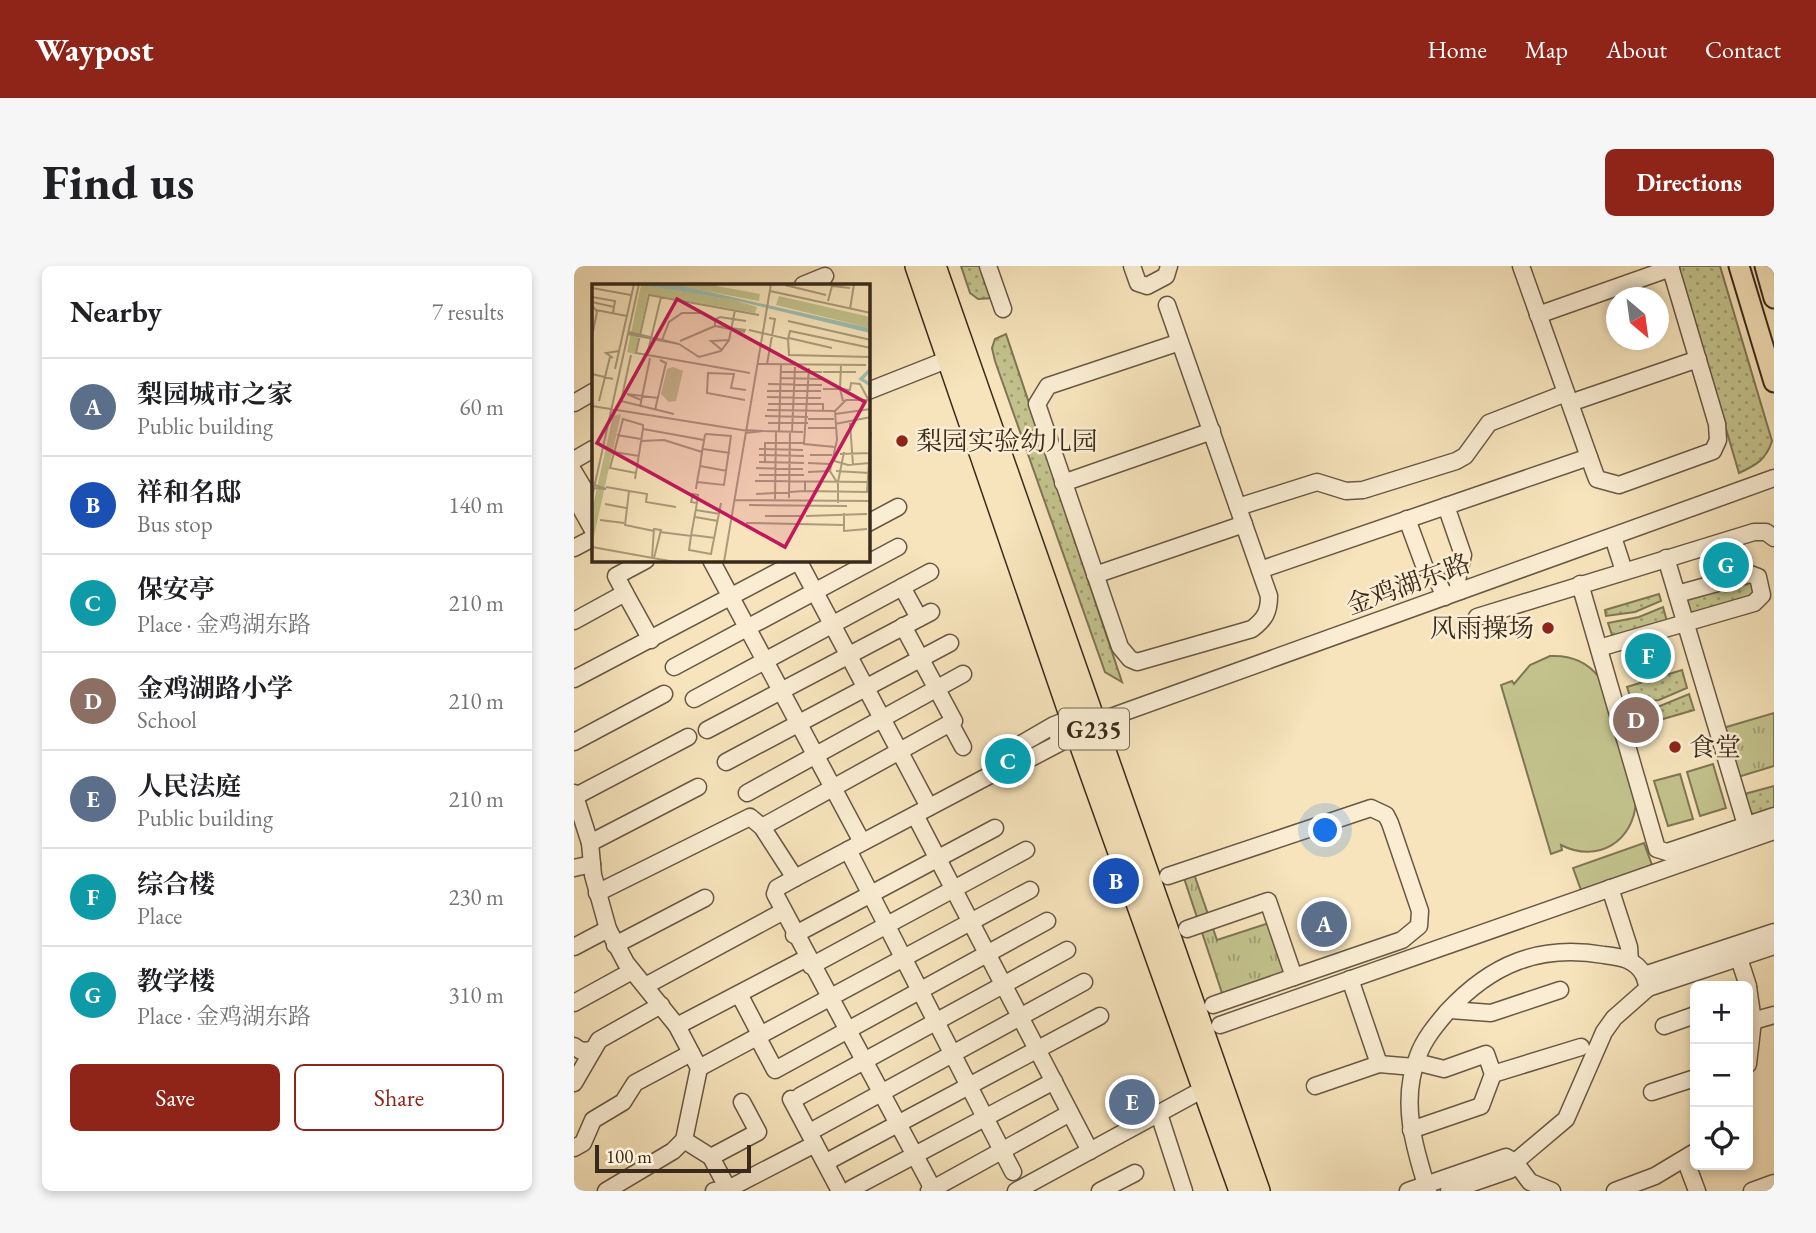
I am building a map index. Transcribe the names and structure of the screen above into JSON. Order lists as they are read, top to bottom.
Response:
{
  "streets": {
    "highway": ["G235"],
    "street": ["金鸡湖东路"]
  },
  "crossings": [
    ["金鸡湖东路", "G235"]
  ],
  "places": ["梨园实验幼儿园", "风雨操场", "食堂"],
  "scale_bar": "100 m",
  "north": "bottom right",
  "page": {
    "header": "Waypost",
    "nav": [
      "Home",
      "Map",
      "About",
      "Contact"
    ],
    "buttons": [
      "Directions",
      ["Save", "Share"]
    ],
    "title": "Find us",
    "heading": ["Nearby", "7 results"],
    "list": [
      {
        "mark": "A",
        "name": "梨园城市之家",
        "note": "Public building",
        "value": "60 m"
      },
      {
        "mark": "B",
        "name": "祥和名邸",
        "note": "Bus stop",
        "value": "140 m"
      },
      {
        "mark": "C",
        "name": "保安亭",
        "note": "Place · 金鸡湖东路",
        "value": "210 m"
      },
      {
        "mark": "D",
        "name": "金鸡湖路小学",
        "note": "School",
        "value": "210 m"
      },
      {
        "mark": "E",
        "name": "人民法庭",
        "note": "Public building",
        "value": "210 m"
      },
      {
        "mark": "F",
        "name": "综合楼",
        "note": "Place",
        "value": "230 m"
      },
      {
        "mark": "G",
        "name": "教学楼",
        "note": "Place · 金鸡湖东路",
        "value": "310 m"
      }
    ],
    "pins": [
      "G",
      "F",
      "D",
      "C",
      "B",
      "A",
      "E"
    ],
    "map_buttons": ["+", "−"],
    "scale": "100 m"
  }
}
